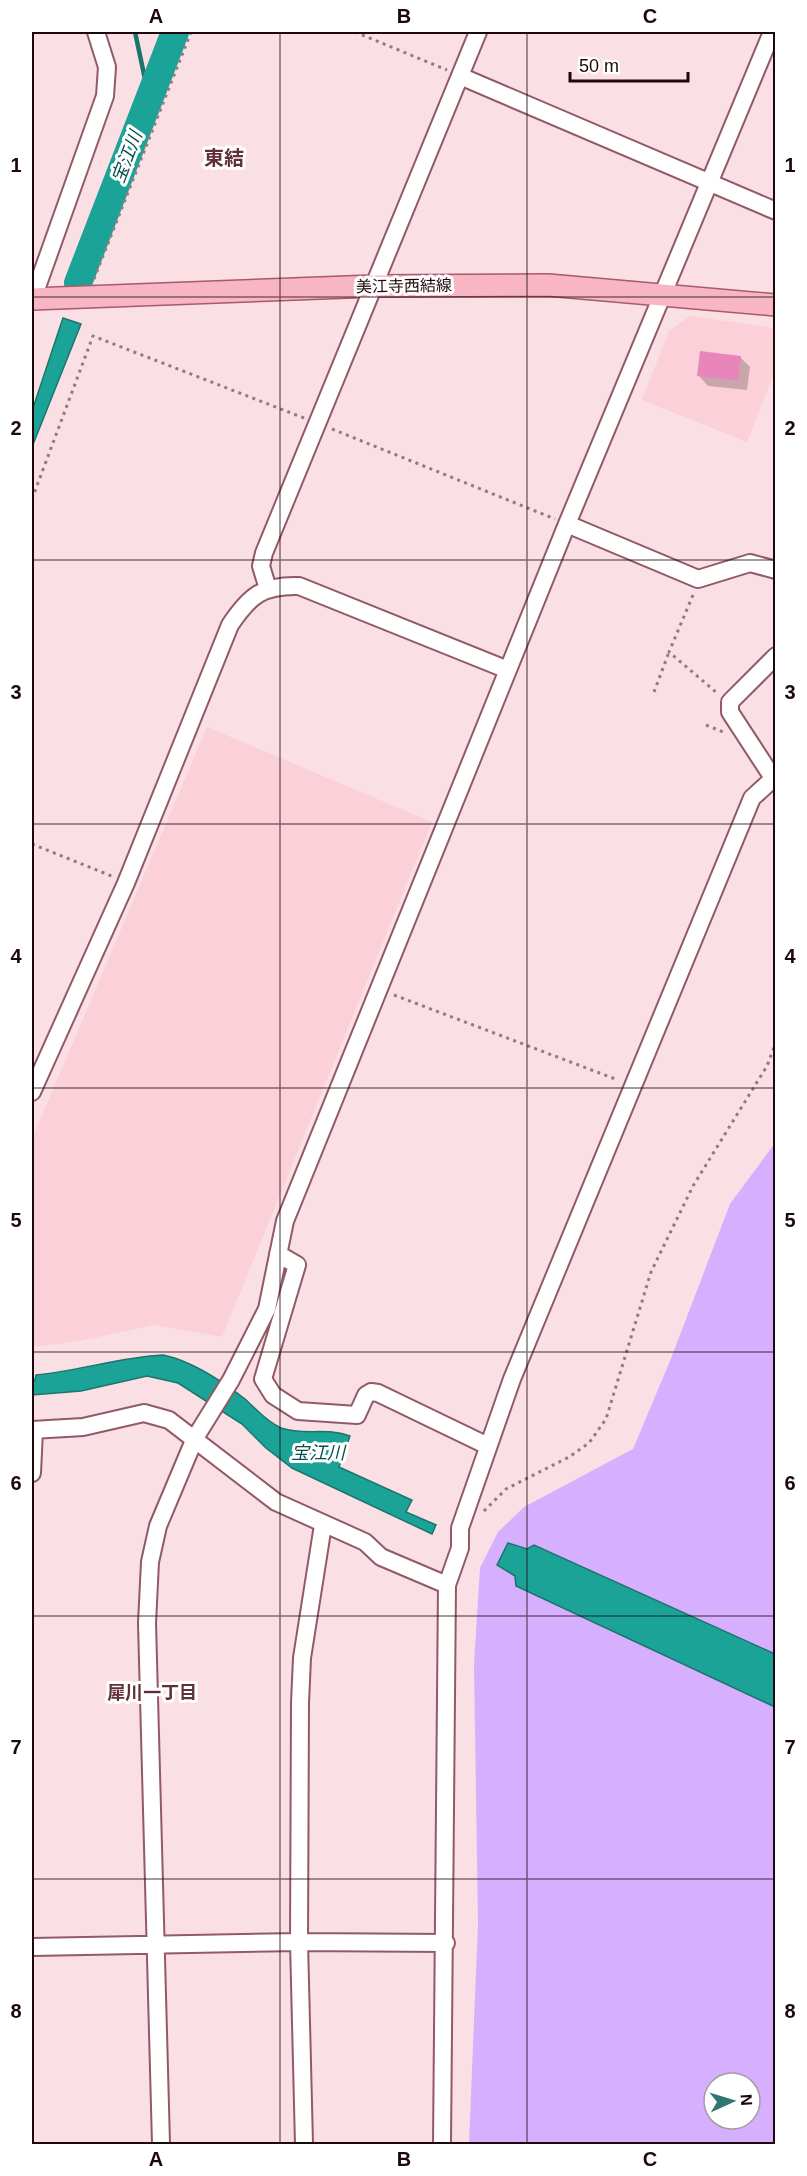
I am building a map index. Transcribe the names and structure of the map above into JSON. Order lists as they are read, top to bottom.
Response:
{
  "streets": {
    "main road": ["美江寺西結線"]
  },
  "districts": ["東結", "犀川一丁目"],
  "water": ["宝江川"],
  "scale_bar": "50 m",
  "north": "right",
  "grid": {
    "columns": ["A", "B", "C"],
    "rows": [
      "1",
      "2",
      "3",
      "4",
      "5",
      "6",
      "7",
      "8"
    ]
  }
}
